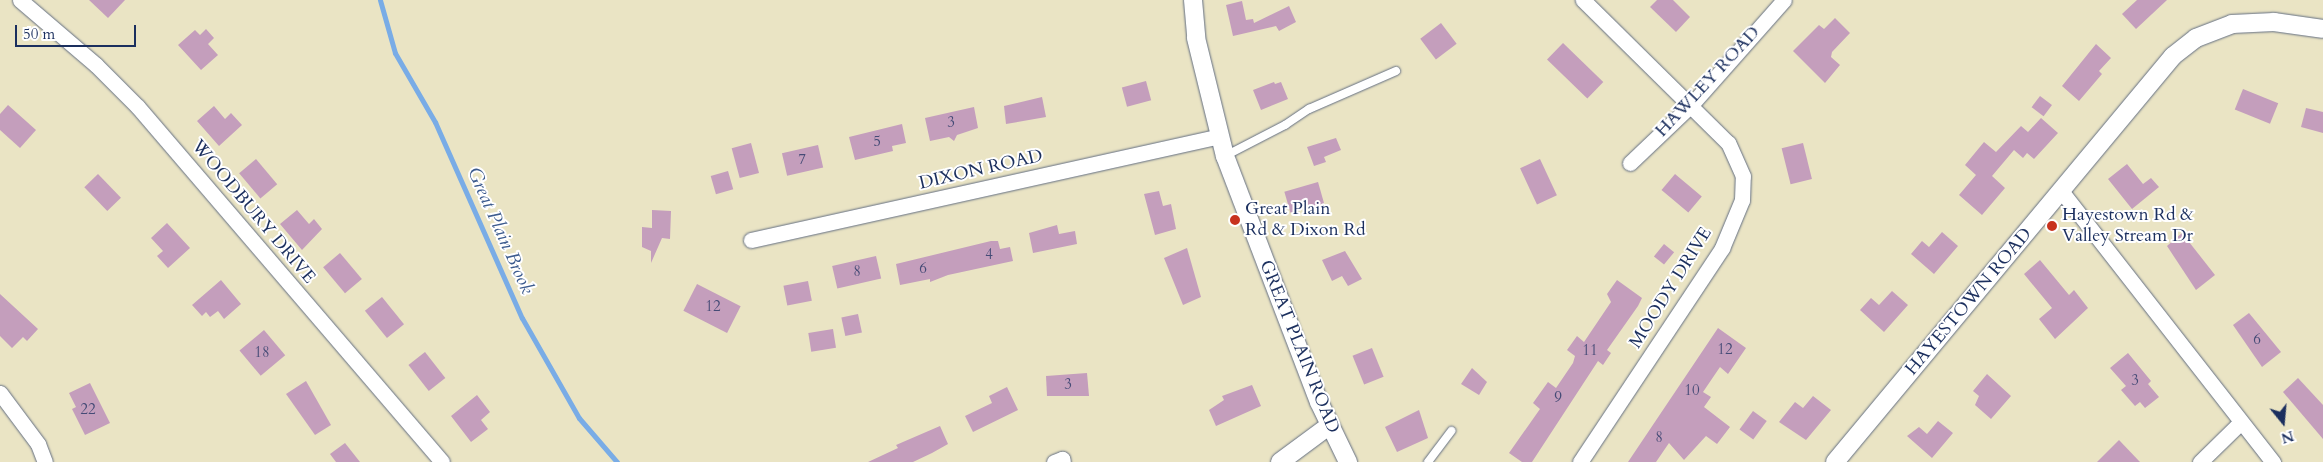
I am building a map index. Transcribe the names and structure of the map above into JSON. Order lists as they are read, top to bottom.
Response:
{
  "streets": {
    "street": [
      "HAWLEY ROAD",
      "DIXON ROAD",
      "WOODBURY DRIVE",
      "MOODY DRIVE",
      "HAYESTOWN ROAD",
      "GREAT PLAIN ROAD"
    ]
  },
  "crossings": [
    ["HAWLEY ROAD", "MOODY DRIVE"],
    ["DIXON ROAD", "GREAT PLAIN ROAD"]
  ],
  "water": ["Great Plain Brook"],
  "places": ["Great Plain Rd & Dixon Rd", "Hayestown Rd & Valley Stream Dr"],
  "house_numbers": [
    "3",
    "5",
    "7",
    "4",
    "6",
    "8",
    "12",
    "6",
    "12",
    "11",
    "18",
    "3",
    "3",
    "10",
    "9",
    "22",
    "8"
  ],
  "scale_bar": "50 m",
  "north": "bottom"
}
